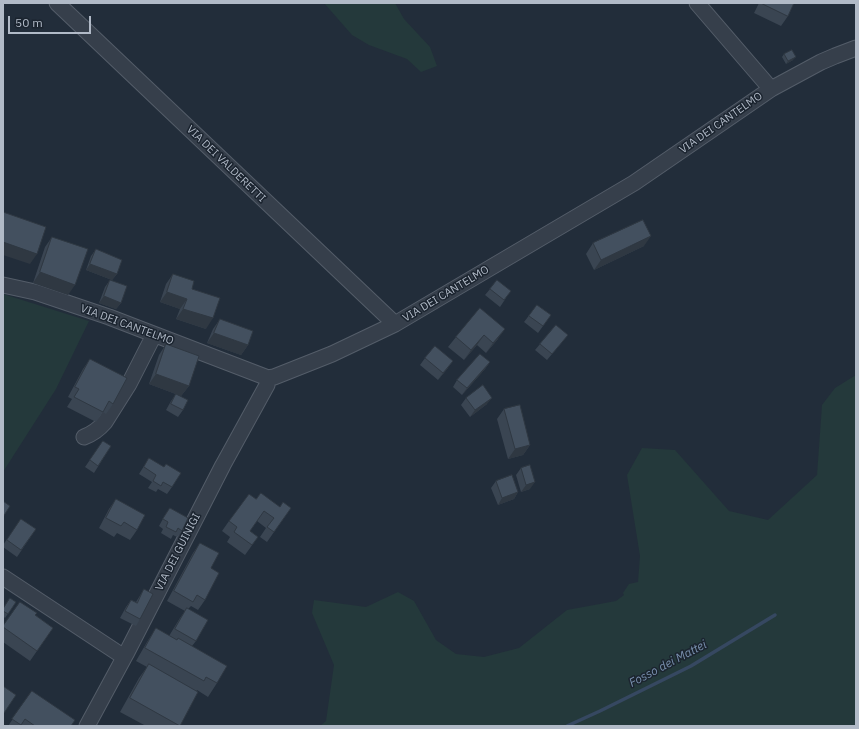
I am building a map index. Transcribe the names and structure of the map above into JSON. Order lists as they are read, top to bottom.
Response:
{
  "streets": {
    "street": ["VIA DEI CANTELMO", "VIA DEI VALDERETTI", "VIA DEI GUINIGI"]
  },
  "crossings": [
    ["VIA DEI CANTELMO", "VIA DEI VALDERETTI"],
    ["VIA DEI CANTELMO", "VIA DEI GUINIGI"]
  ],
  "water": ["Fosso dei Mattei"],
  "scale_bar": "50 m"
}
